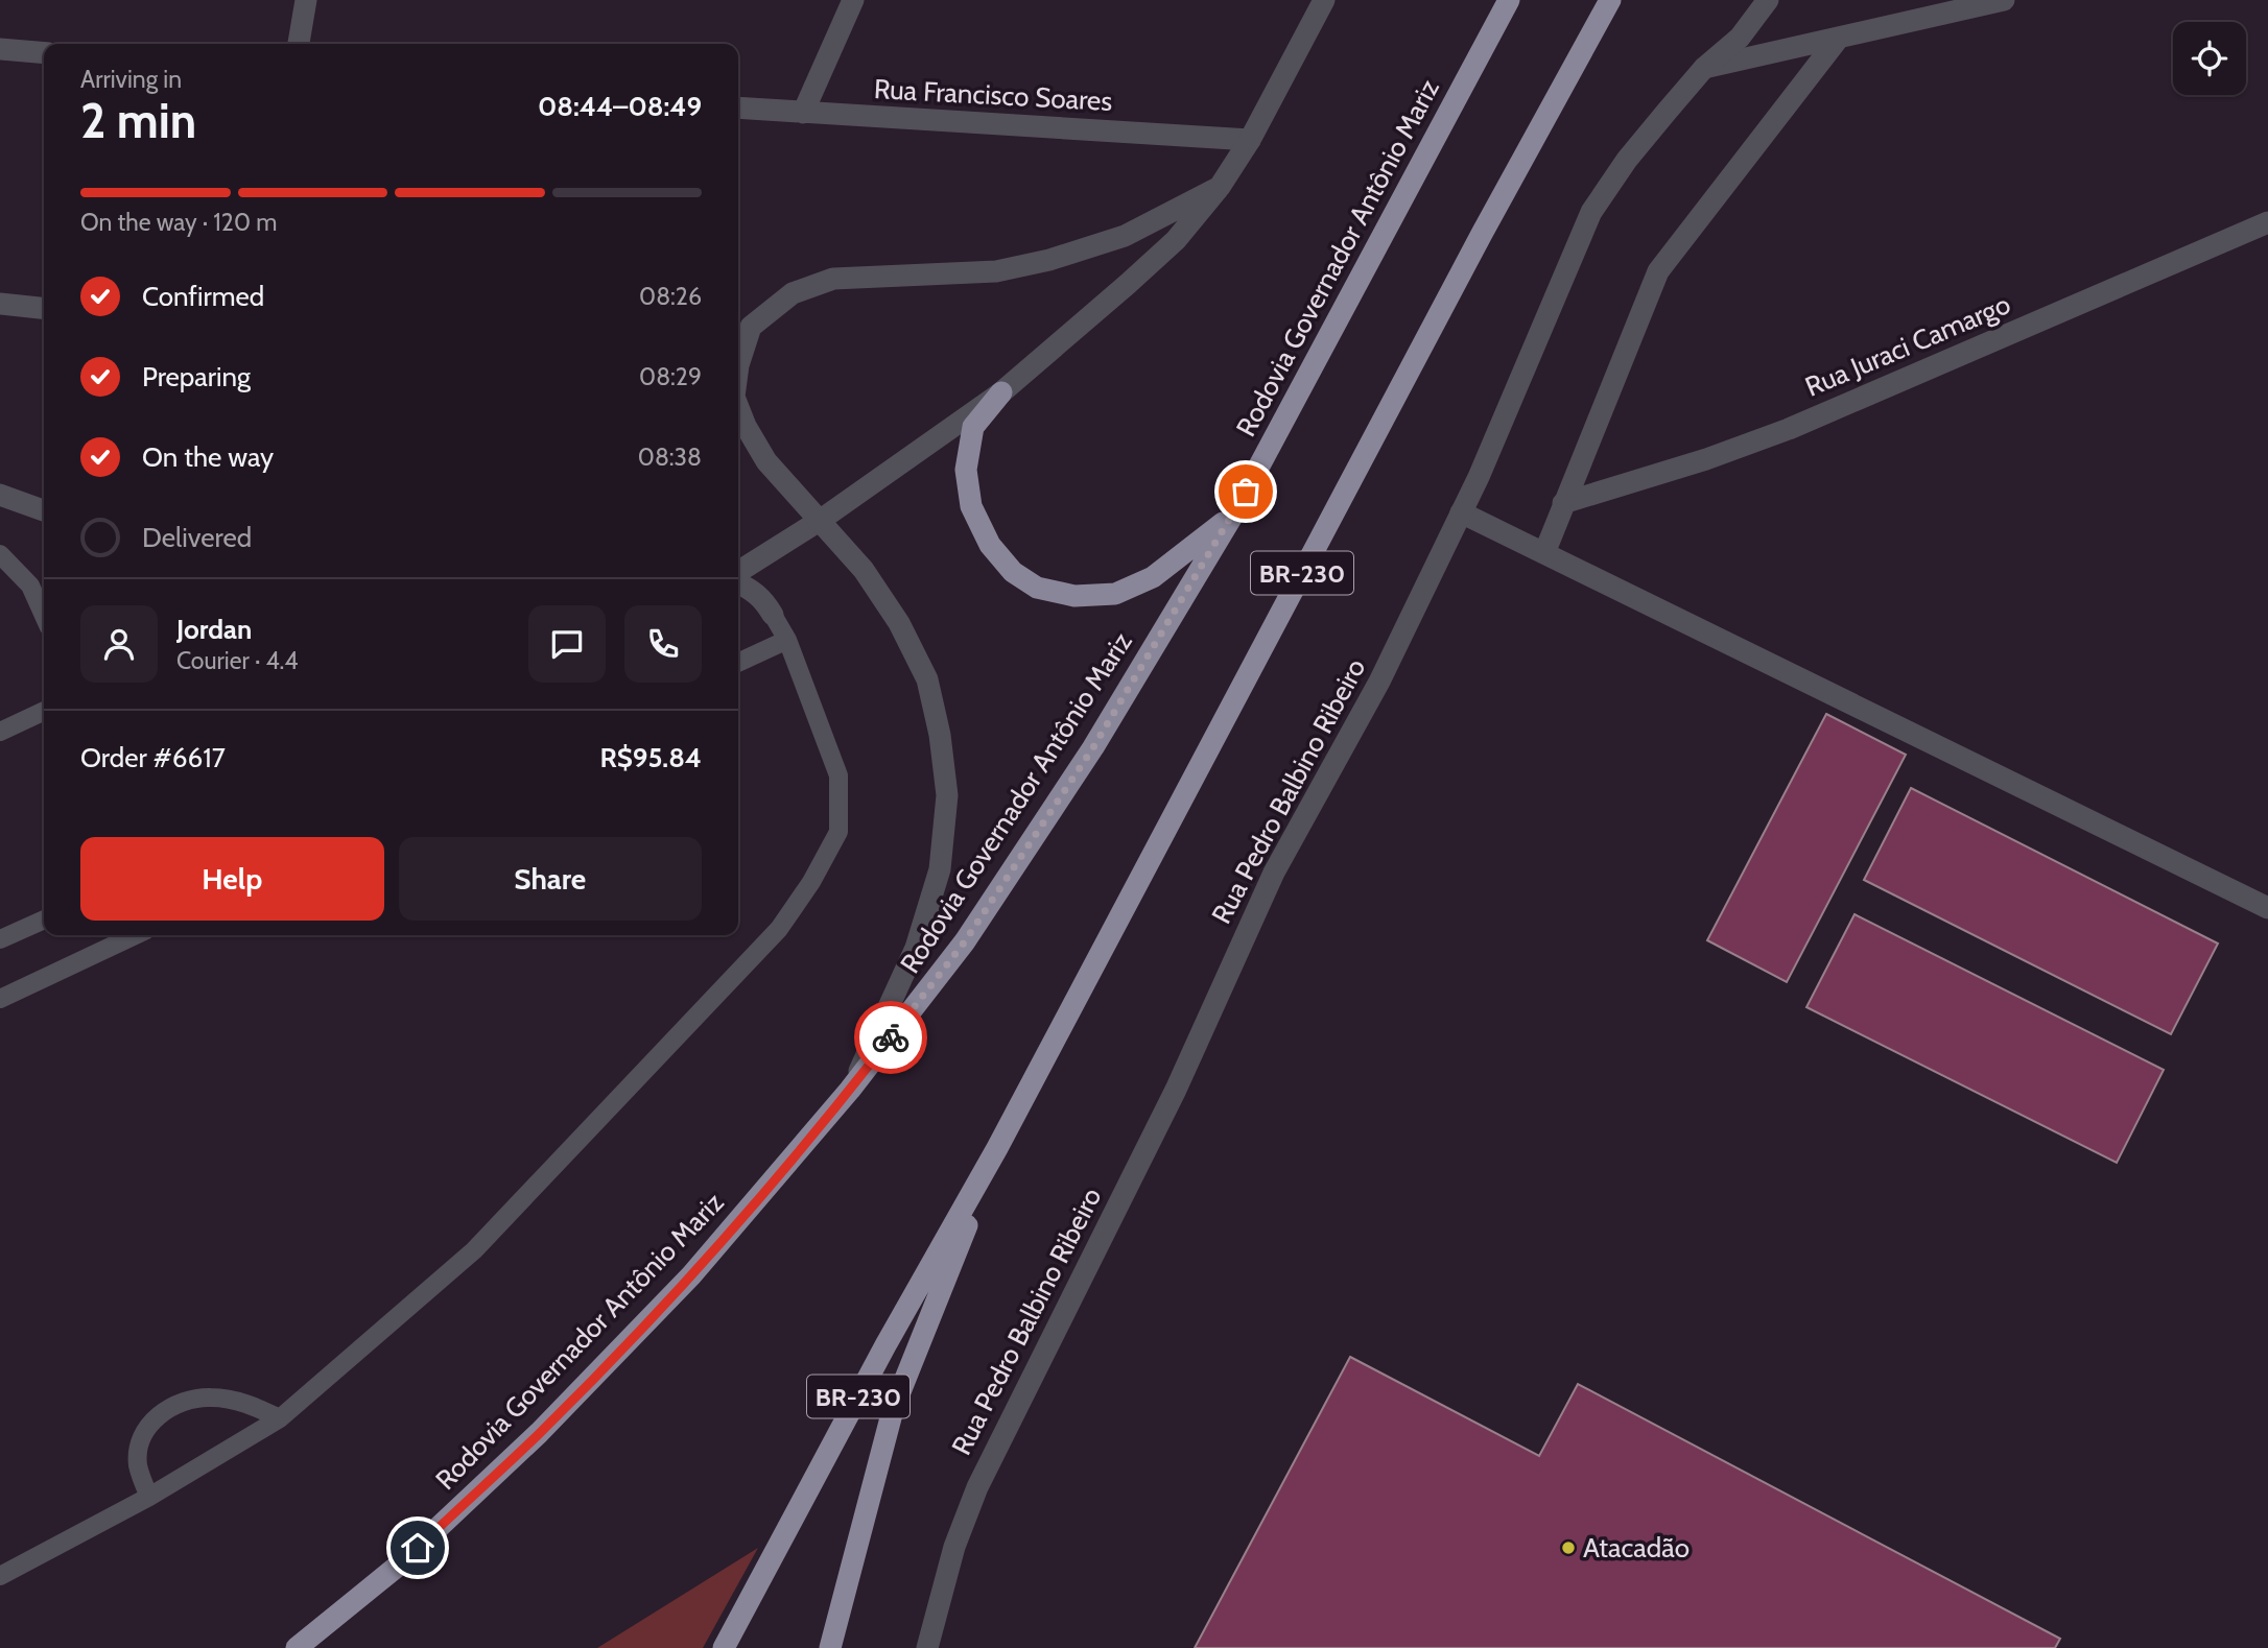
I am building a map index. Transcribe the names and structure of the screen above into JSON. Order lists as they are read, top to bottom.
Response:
{
  "streets": {
    "highway": ["Rodovia Governador Antônio Mariz", "BR-230"],
    "street": ["Rua Francisco Soares", "Rua Juraci Camargo", "Rua Pedro Balbino Ribeiro"]
  },
  "places": ["Atacadão"],
  "page": {
    "heading": ["2 min", "Arriving in", "08:44–08:49"],
    "panel": [
      "Jordan",
      "Courier · 4.4",
      "Order #6617",
      "R$95.84"
    ],
    "bar": "On the way · 120 m",
    "list": [
      ["Confirmed", "08:26"],
      ["Preparing", "08:29"],
      ["On the way", "08:38"],
      "Delivered"
    ],
    "buttons": ["Help", "Share"]
  }
}
